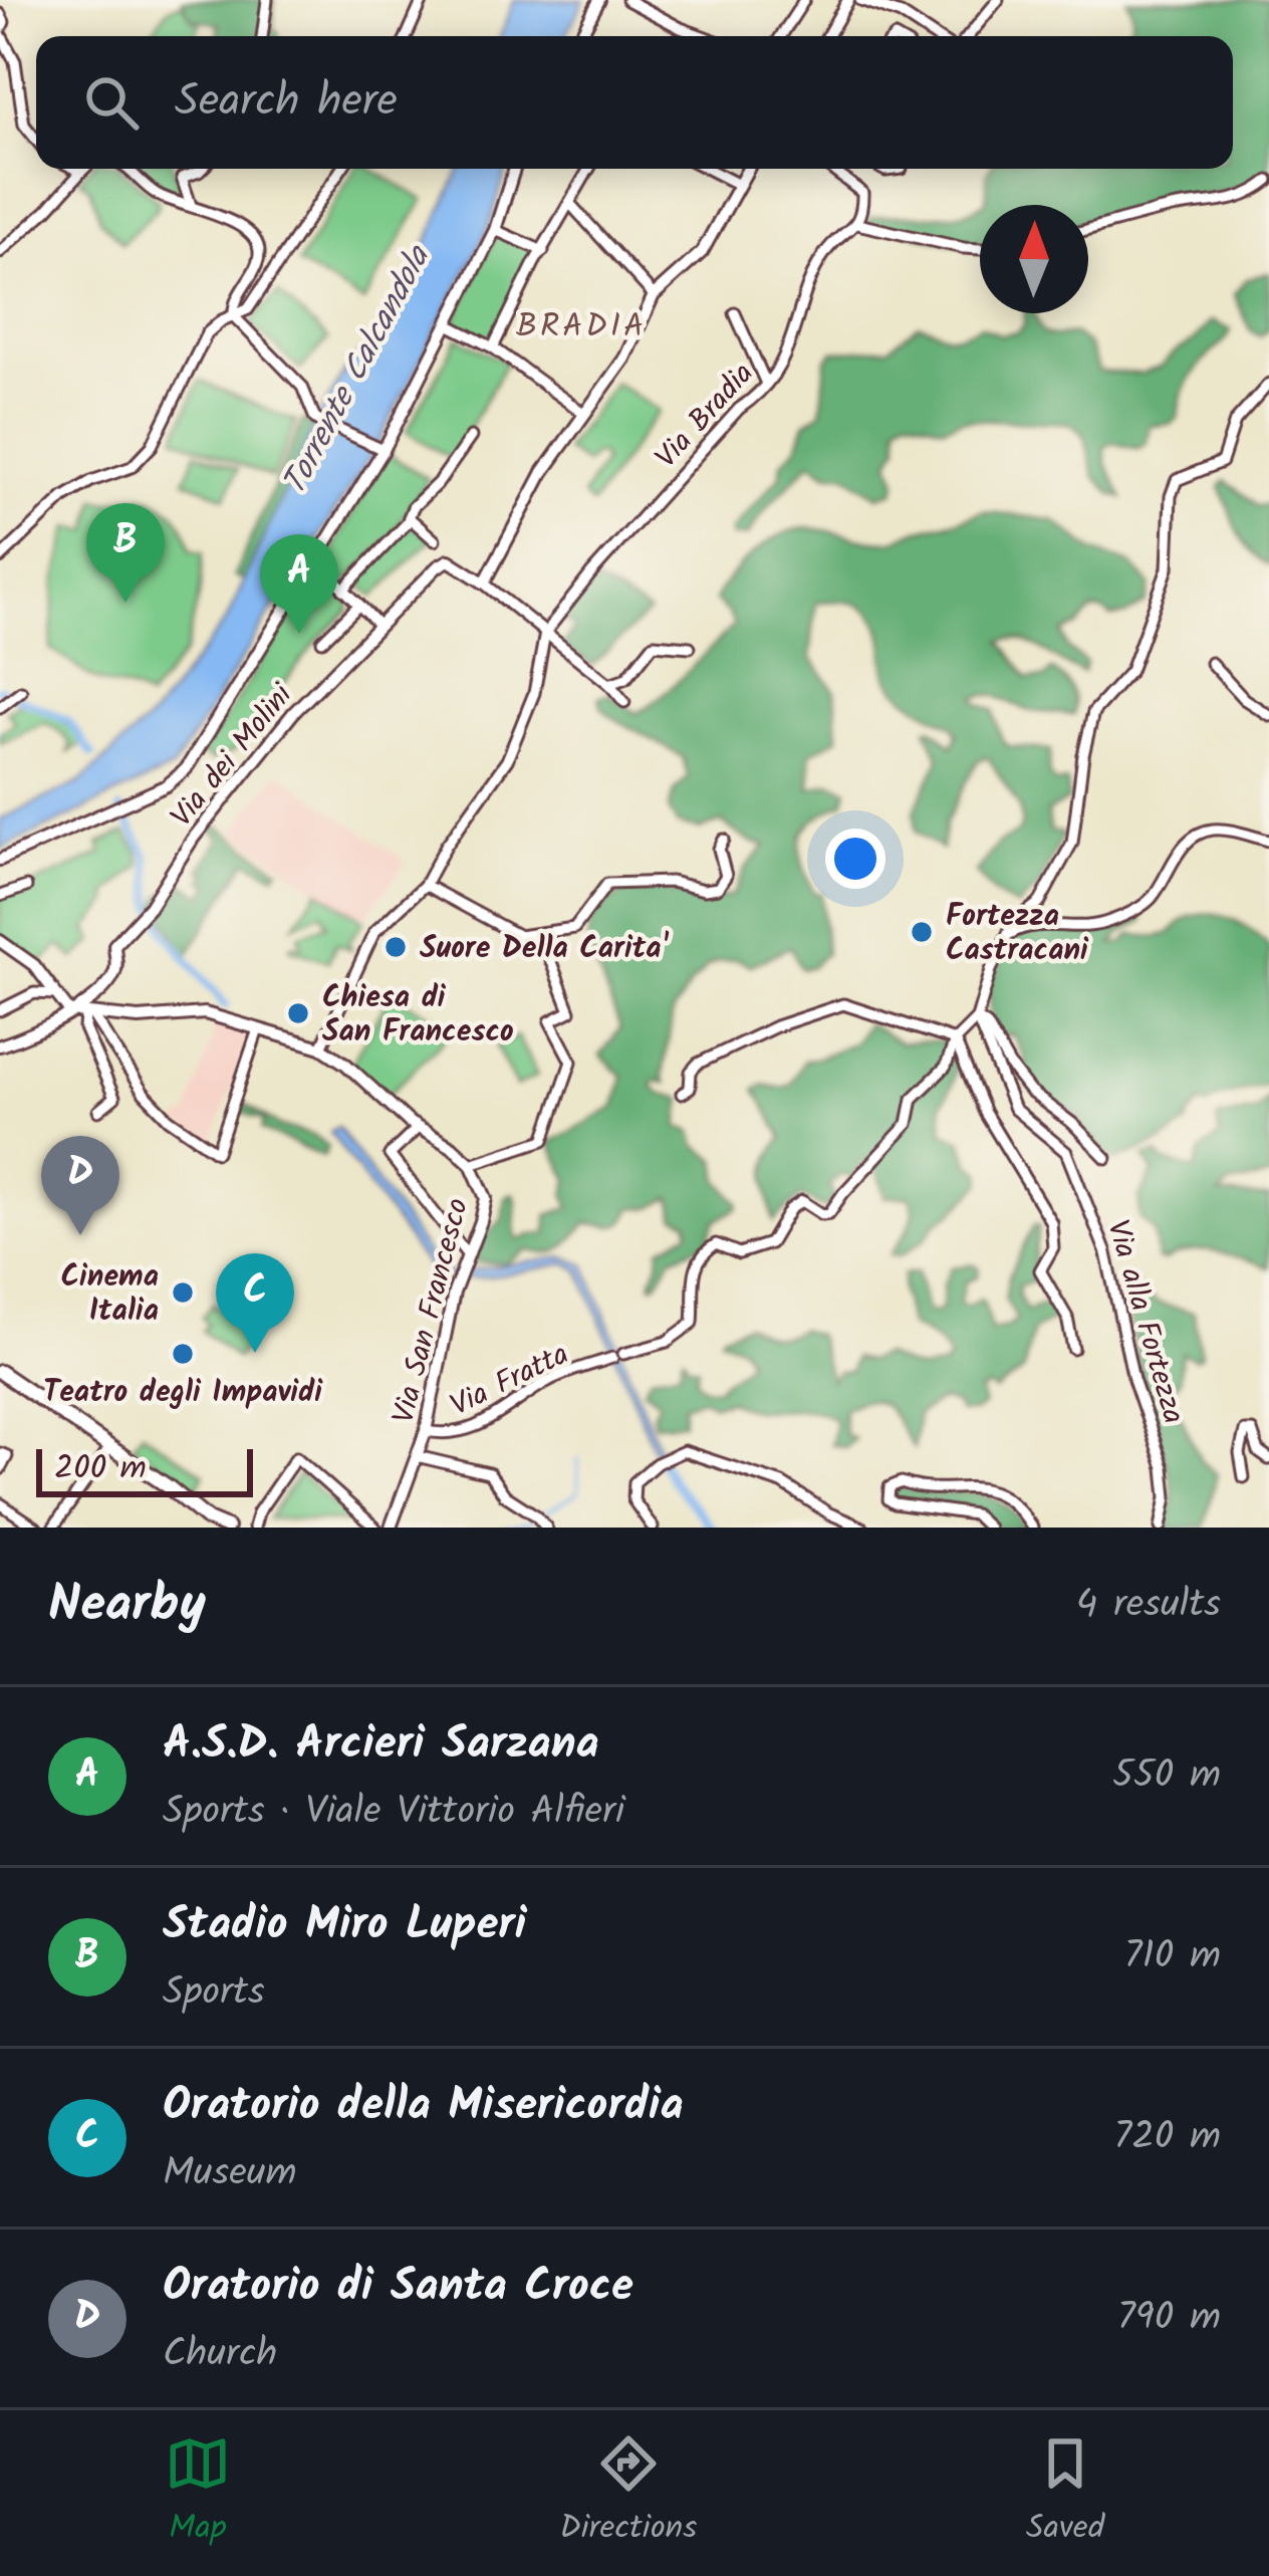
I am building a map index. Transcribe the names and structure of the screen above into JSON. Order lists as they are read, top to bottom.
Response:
{
  "streets": {
    "street": [
      "Via Bradia",
      "Via dei Molini",
      "Via San Francesco",
      "Via alla Fortezza",
      "Via Fratta"
    ]
  },
  "crossings": [
    ["Via Bradia", "Via San Francesco"],
    ["Via dei Molini", "Via San Francesco"],
    ["Via San Francesco", "Via Fratta"]
  ],
  "districts": ["BRADIA"],
  "water": ["Torrente Calcandola"],
  "places": [
    "Fortezza Castracani",
    "Suore Della Carita'",
    "Chiesa di San Francesco",
    "Cinema Italia",
    "Teatro degli Impavidi"
  ],
  "scale_bar": "200 m",
  "north": "top",
  "page": {
    "search": "Search here",
    "pins": [
      "B",
      "A",
      "D",
      "C"
    ],
    "scale": "200 m",
    "heading": ["Nearby", "4 results"],
    "list": [
      {
        "mark": "A",
        "name": "A.S.D. Arcieri Sarzana",
        "note": "Sports · Viale Vittorio Alfieri",
        "value": "550 m"
      },
      {
        "mark": "B",
        "name": "Stadio Miro Luperi",
        "note": "Sports",
        "value": "710 m"
      },
      {
        "mark": "C",
        "name": "Oratorio della Misericordia",
        "note": "Museum",
        "value": "720 m"
      },
      {
        "mark": "D",
        "name": "Oratorio di Santa Croce",
        "note": "Church",
        "value": "790 m"
      }
    ],
    "nav": ["Map", "Directions", "Saved"]
  }
}
